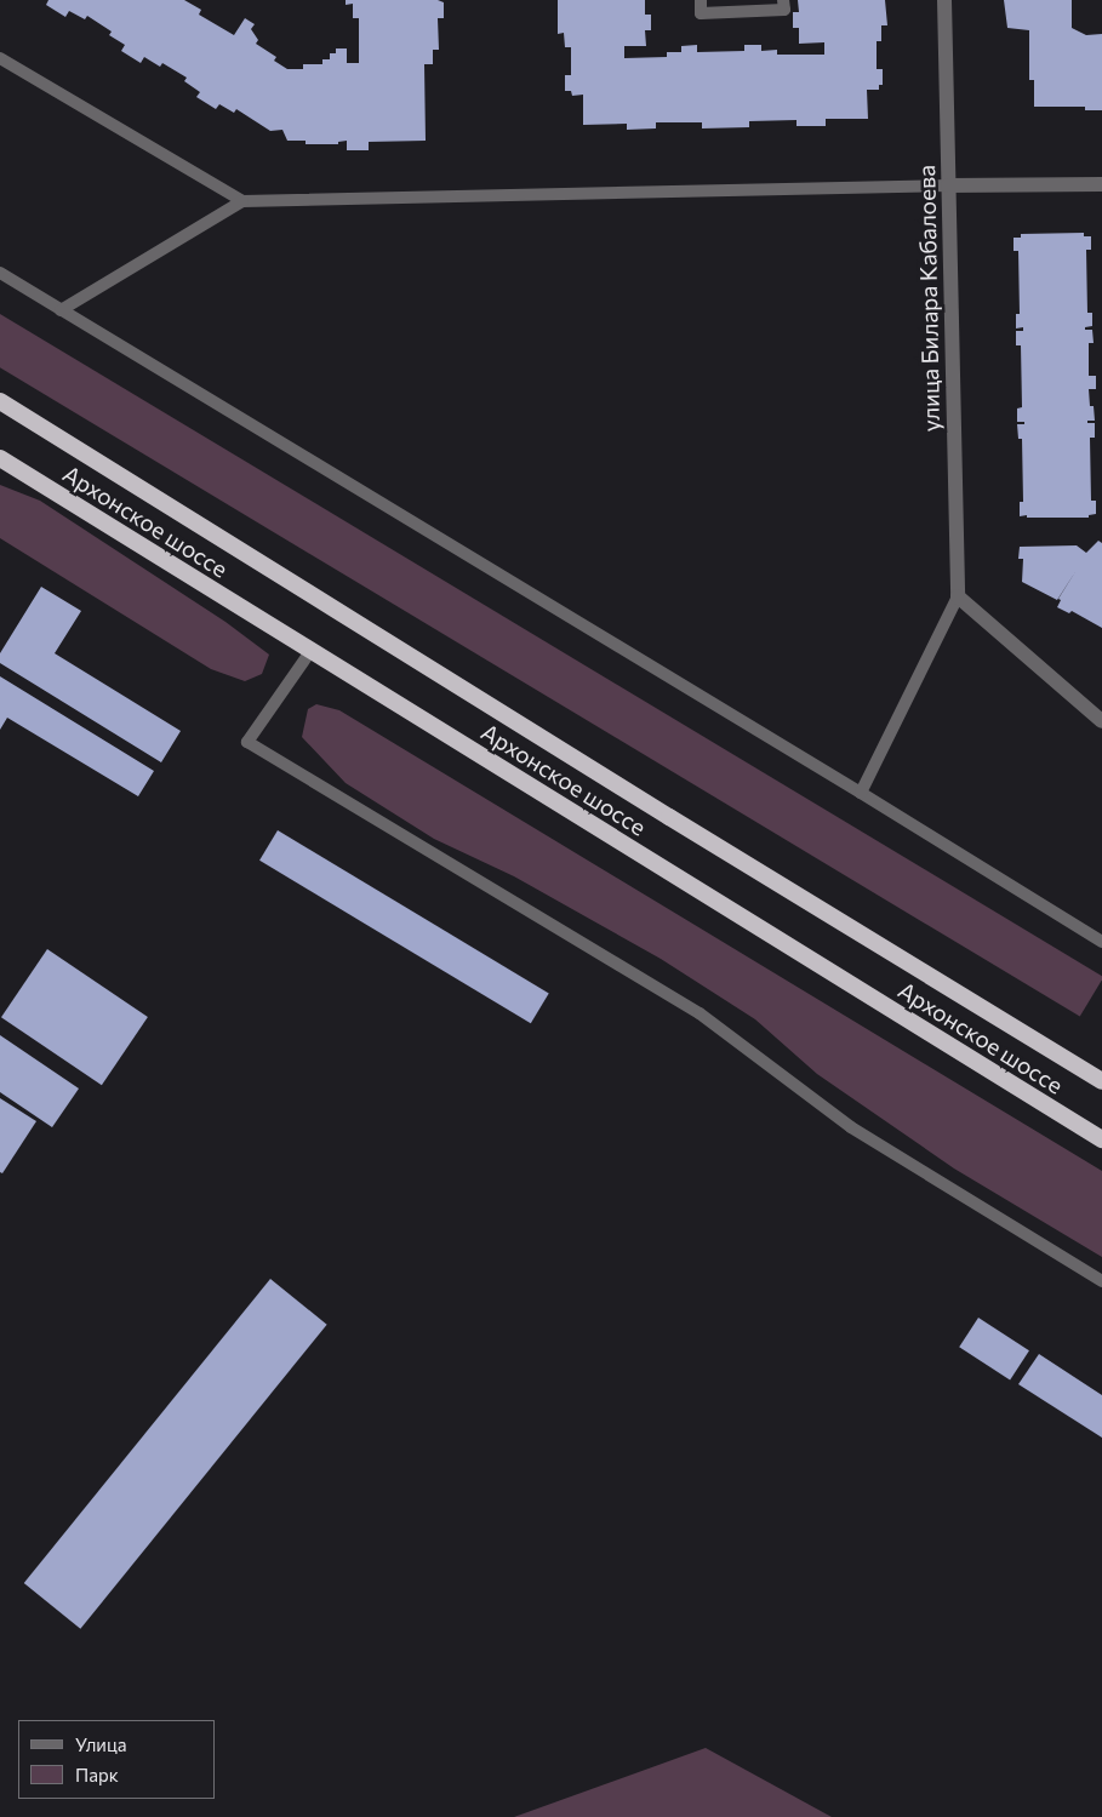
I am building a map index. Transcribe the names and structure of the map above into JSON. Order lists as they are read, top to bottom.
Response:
{
  "streets": {
    "highway": ["Архонское шоссе"],
    "street": ["улица Билара Кабалоева"]
  },
  "legend": ["Улица", "Парк"]
}
